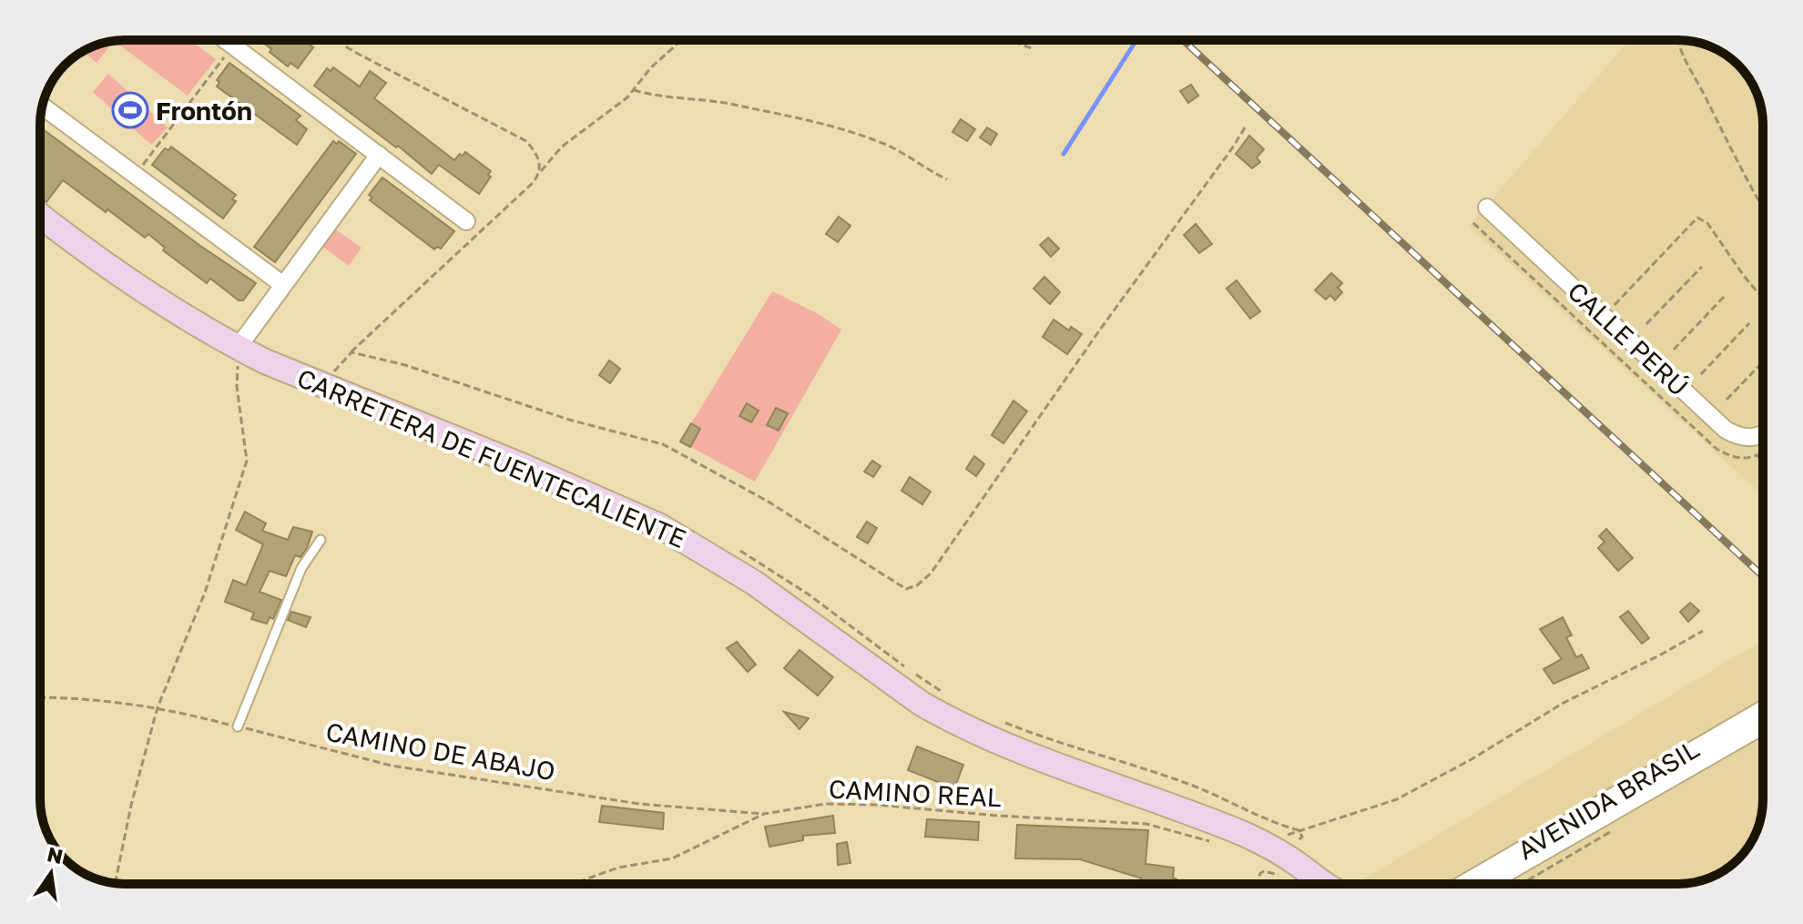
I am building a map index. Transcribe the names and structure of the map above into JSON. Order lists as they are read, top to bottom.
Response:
{
  "streets": {
    "main road": ["CARRETERA DE FUENTECALIENTE"],
    "street": ["CALLE PERÚ", "AVENIDA BRASIL"],
    "path": ["CAMINO DE ABAJO", "CAMINO REAL"]
  },
  "crossings": [
    ["CAMINO DE ABAJO", "CAMINO REAL"]
  ],
  "places": {
    "sports": ["Frontón"]
  },
  "north": "top"
}
